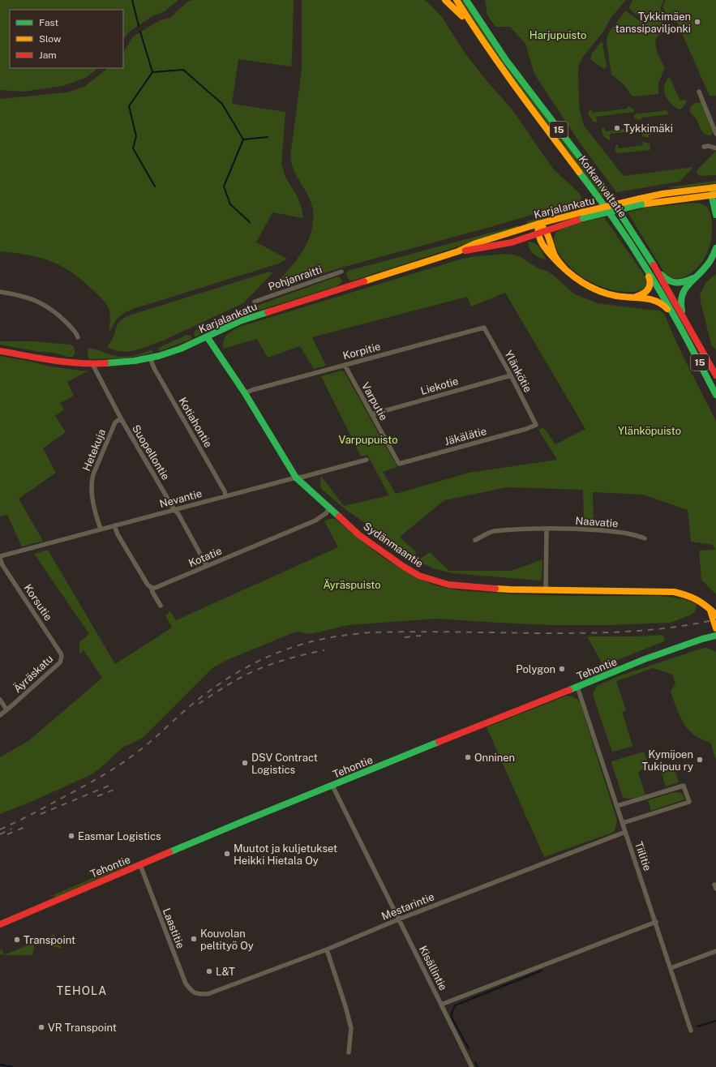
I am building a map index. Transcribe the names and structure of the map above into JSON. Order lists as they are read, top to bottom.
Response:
{
  "streets": {
    "main road": [
      "15",
      "Kotkan valtatie",
      "Karjalankatu",
      "Sydänmaantie",
      "Tehontie"
    ],
    "street": [
      "Pohjanraitti",
      "Korpitie",
      "Ylänkötie",
      "Liekotie",
      "Varputie",
      "Kotiahontie",
      "Jäkälätie",
      "Hetekuja",
      "Suopellontie",
      "Nevantie",
      "Naavatie",
      "Kotatie",
      "Korsutie",
      "Äyräskatu",
      "Tiilitie",
      "Mestarintie",
      "Laastitie",
      "Kisällintie"
    ]
  },
  "crossings": [
    ["Karjalankatu", "Kotiahontie"],
    ["Karjalankatu", "Suopellontie"],
    ["Karjalankatu", "Sydänmaantie"],
    ["Korpitie", "Ylänkötie"],
    ["Korpitie", "Varputie"],
    ["Korpitie", "Sydänmaantie"],
    ["Ylänkötie", "Liekotie"],
    ["Ylänkötie", "Jäkälätie"],
    ["Liekotie", "Varputie"],
    ["Varputie", "Jäkälätie"],
    ["Kotiahontie", "Nevantie"],
    ["Hetekuja", "Suopellontie"],
    ["Hetekuja", "Nevantie"],
    ["Suopellontie", "Nevantie"],
    ["Suopellontie", "Kotatie"],
    ["Nevantie", "Sydänmaantie"],
    ["Nevantie", "Korsutie"],
    ["Sydänmaantie", "Kotatie"],
    ["Korsutie", "Äyräskatu"],
    ["Tehontie", "Tiilitie"],
    ["Tehontie", "Laastitie"],
    ["Tehontie", "Kisällintie"],
    ["Tiilitie", "Mestarintie"],
    ["Tiilitie", "Kisällintie"],
    ["Mestarintie", "Laastitie"],
    ["Mestarintie", "Kisällintie"]
  ],
  "districts": ["TEHOLA"],
  "parks": [
    "Harjupuisto",
    "Ylänköpuisto",
    "Varpupuisto",
    "Äyräspuisto"
  ],
  "places": [
    "Tykkimäen tanssipaviljonki",
    "Tykkimäki",
    "Polygon",
    "Onninen",
    "Kymijoen Tukipuu ry",
    "DSV Contract Logistics",
    "Easmar Logistics",
    "Muutot ja kuljetukset Heikki Hietala Oy",
    "Kouvolan peltityö Oy",
    "Transpoint",
    "L&T",
    "VR Transpoint"
  ],
  "legend": ["Fast", "Slow", "Jam"]
}
